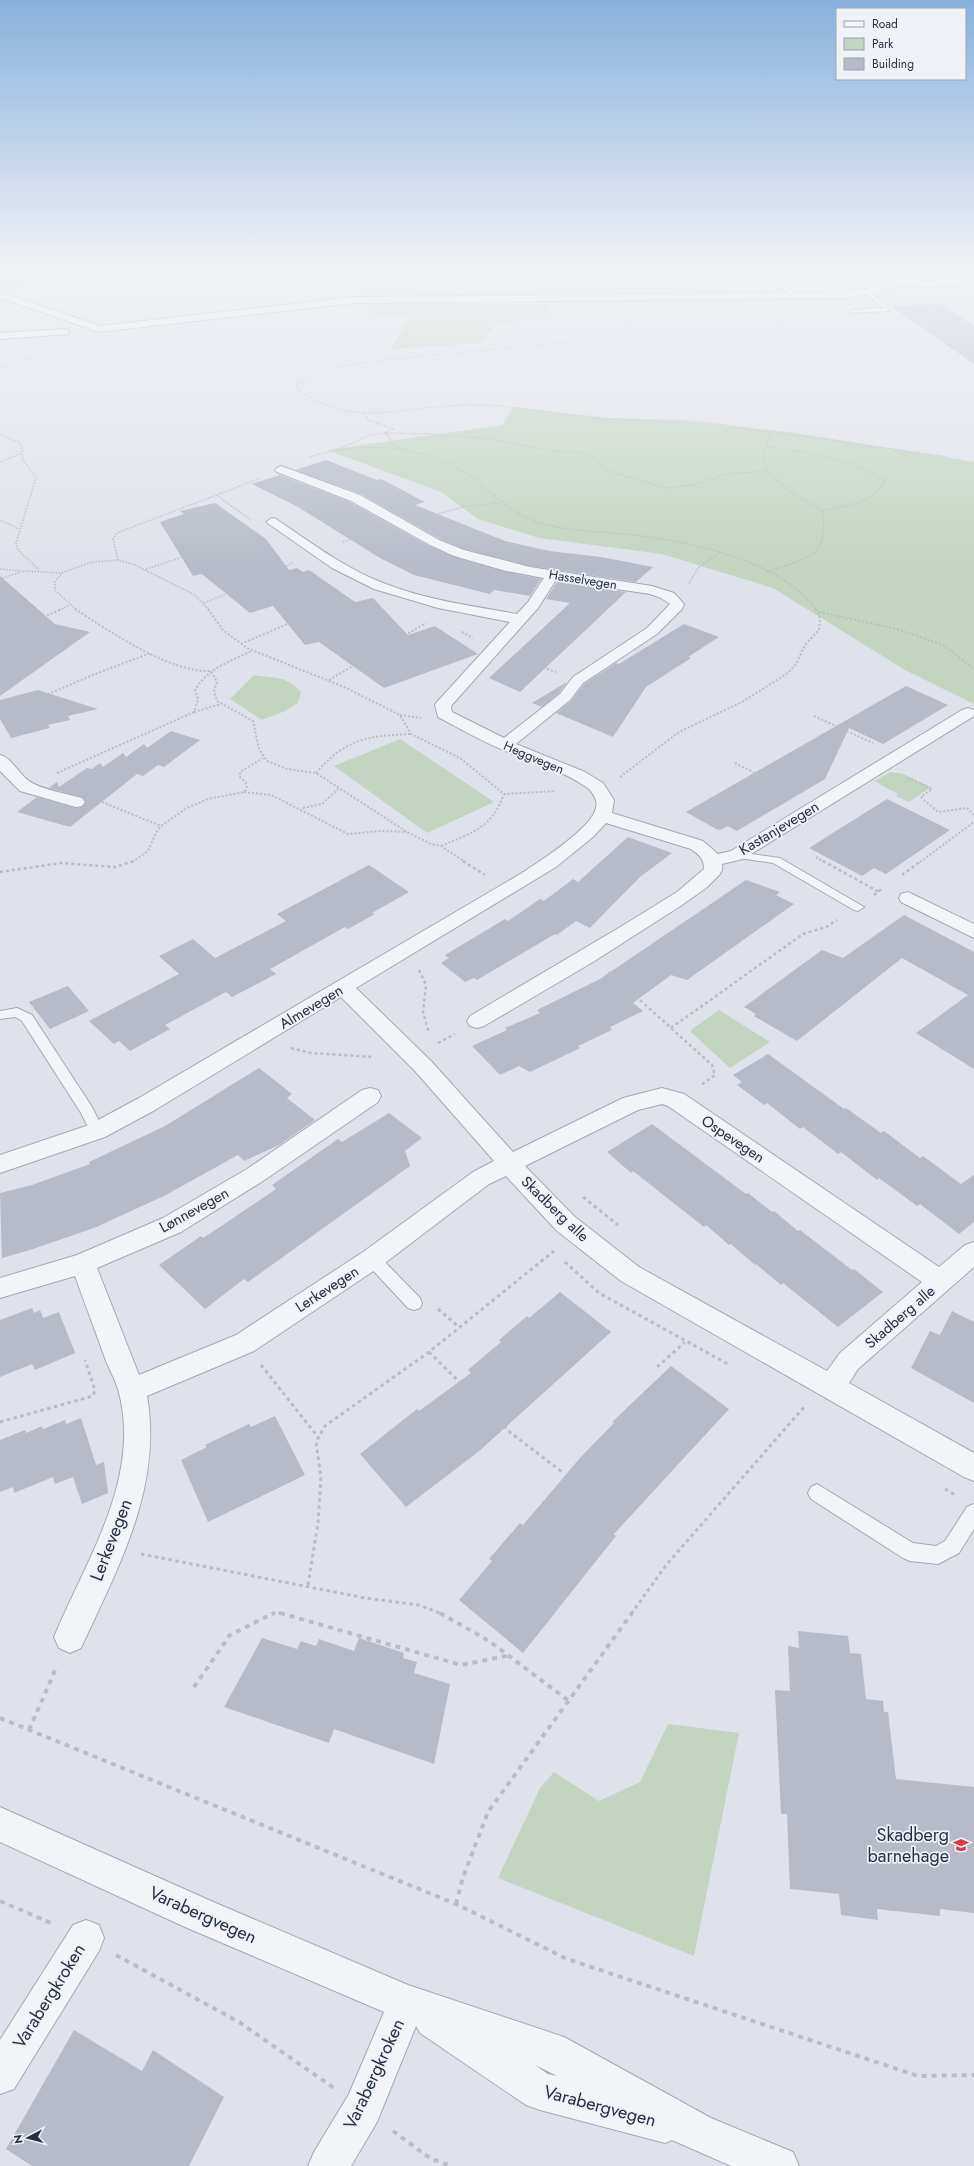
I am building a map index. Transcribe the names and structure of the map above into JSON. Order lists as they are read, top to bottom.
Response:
{
  "streets": {
    "street": [
      "Hasselvegen",
      "Heggvegen",
      "Kastanjevegen",
      "Almevegen",
      "Ospevegen",
      "Skadberg alle",
      "Lønnevegen",
      "Lerkevegen",
      "Varabergvegen",
      "Varabergkroken"
    ]
  },
  "crossings": [
    ["Hasselvegen", "Heggvegen"],
    ["Almevegen", "Skadberg alle"],
    ["Ospevegen", "Skadberg alle"],
    ["Ospevegen", "Lerkevegen"],
    ["Skadberg alle", "Lerkevegen"],
    ["Lønnevegen", "Lerkevegen"],
    ["Varabergvegen", "Varabergkroken"]
  ],
  "places": {
    "school or university": ["Skadberg barnehage"]
  },
  "legend": ["Road", "Park", "Building"],
  "north": "left"
}
